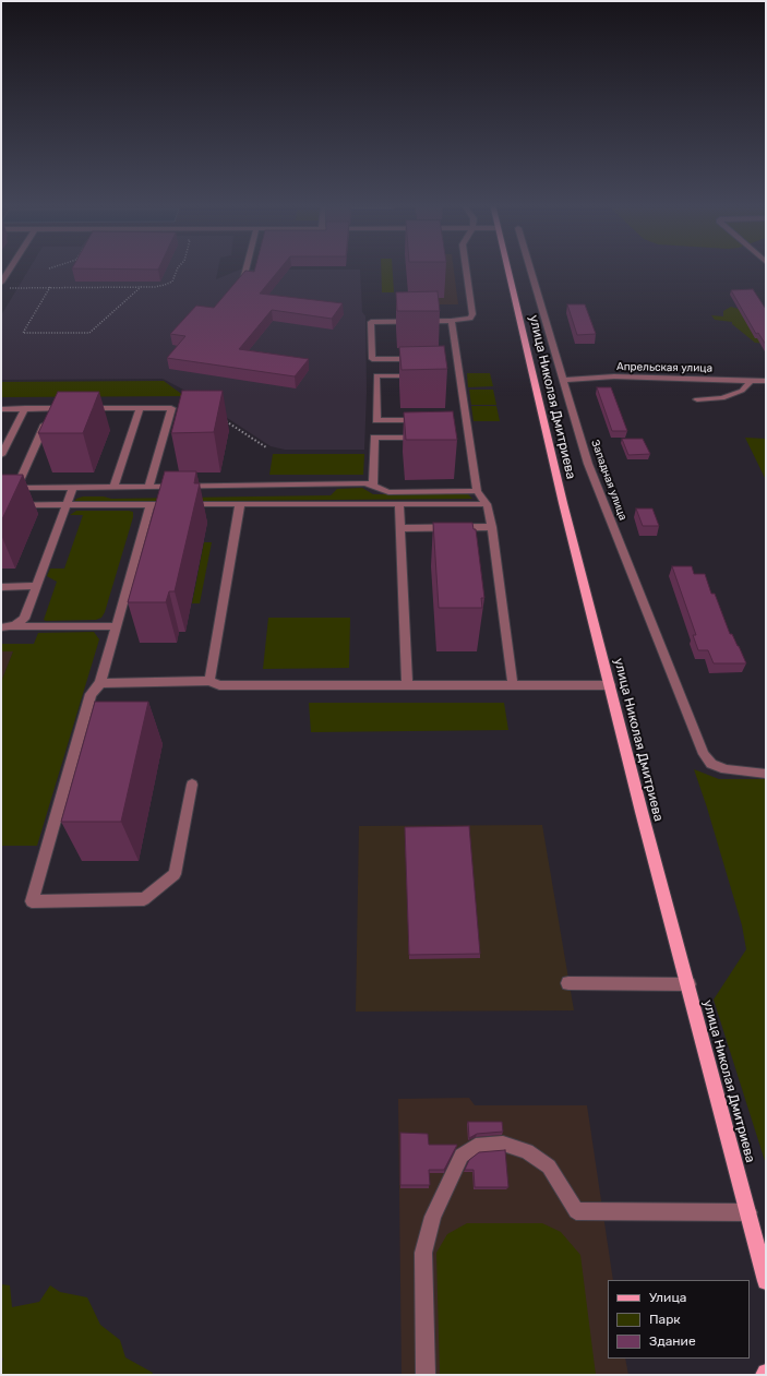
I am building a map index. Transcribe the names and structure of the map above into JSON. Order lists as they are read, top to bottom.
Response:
{
  "streets": {
    "main road": ["улица Николая Дмитриева"],
    "street": ["Апрельская улица", "Западная улица"]
  },
  "crossings": [
    ["Апрельская улица", "Западная улица"]
  ],
  "legend": ["Улица", "Парк", "Здание"]
}
